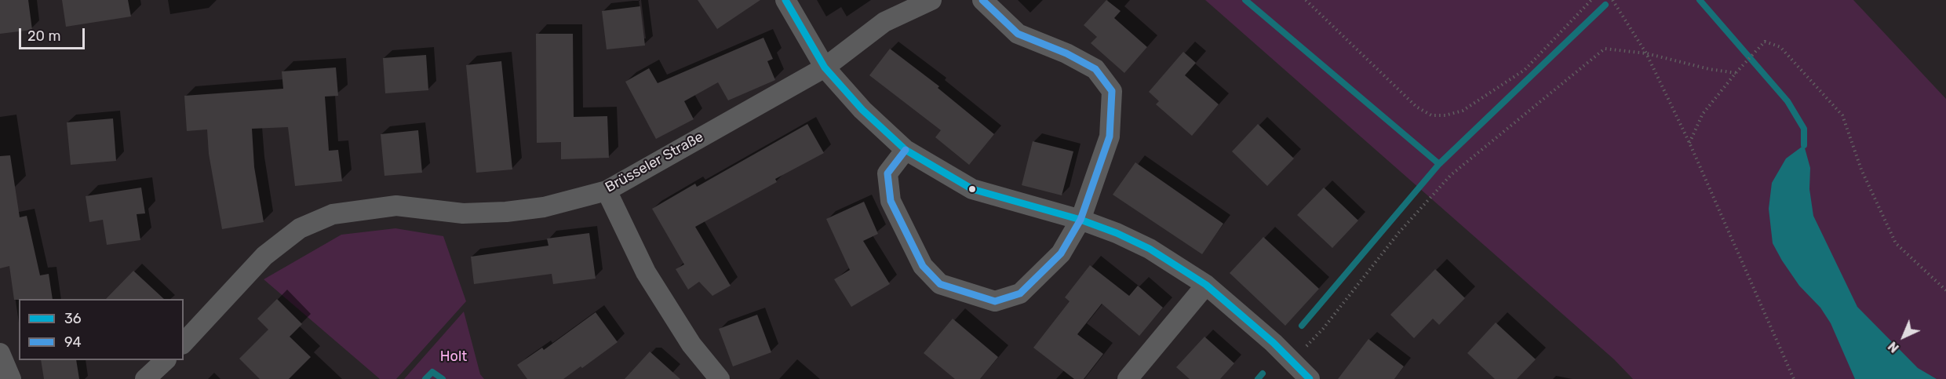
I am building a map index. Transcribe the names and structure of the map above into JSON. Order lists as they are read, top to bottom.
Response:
{
  "streets": {
    "street": ["Brüsseler Straße"]
  },
  "parks": ["Holt"],
  "lines": ["transit line 36", "transit line 94"],
  "legend": ["36", "94"],
  "scale_bar": "20 m",
  "north": "bottom left"
}
